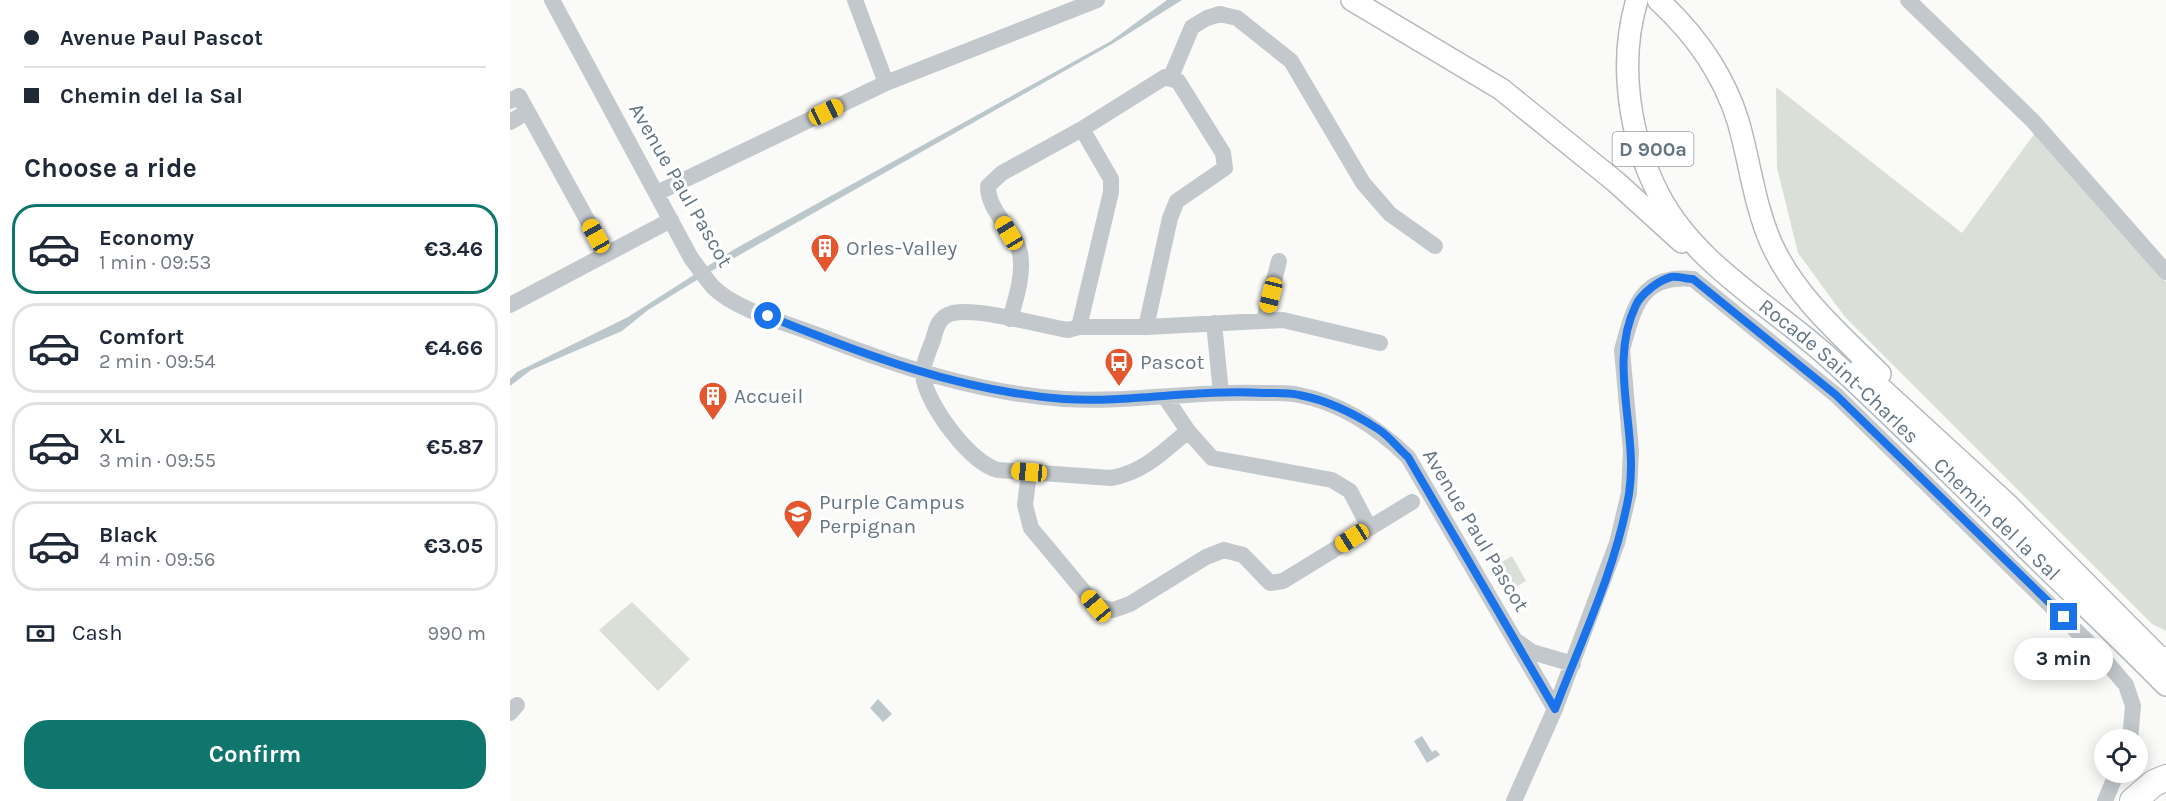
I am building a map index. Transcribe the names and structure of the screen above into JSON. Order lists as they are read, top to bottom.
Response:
{
  "streets": {
    "main road": ["D 900a", "Rocade Saint-Charles"],
    "street": ["Avenue Paul Pascot", "Chemin del la Sal"]
  },
  "crossings": [
    ["Avenue Paul Pascot", "Chemin del la Sal"]
  ],
  "places": {
    "building": ["Orles-Valley", "Accueil"],
    "bus stop": ["Pascot"],
    "school or university": ["Purple Campus Perpignan"]
  },
  "page": {
    "banner": ["Avenue Paul Pascot", "Chemin del la Sal"],
    "heading": "Choose a ride",
    "list": [
      {
        "name": "Economy",
        "note": "1 min · 09:53",
        "value": "€3.46"
      },
      {
        "name": "Comfort",
        "note": "2 min · 09:54",
        "value": "€4.66"
      },
      {
        "name": "XL",
        "note": "3 min · 09:55",
        "value": "€5.87"
      },
      {
        "name": "Black",
        "note": "4 min · 09:56",
        "value": "€3.05"
      }
    ],
    "pay": ["Cash", "990 m"],
    "bubble": "3 min",
    "buttons": "Confirm"
  }
}
